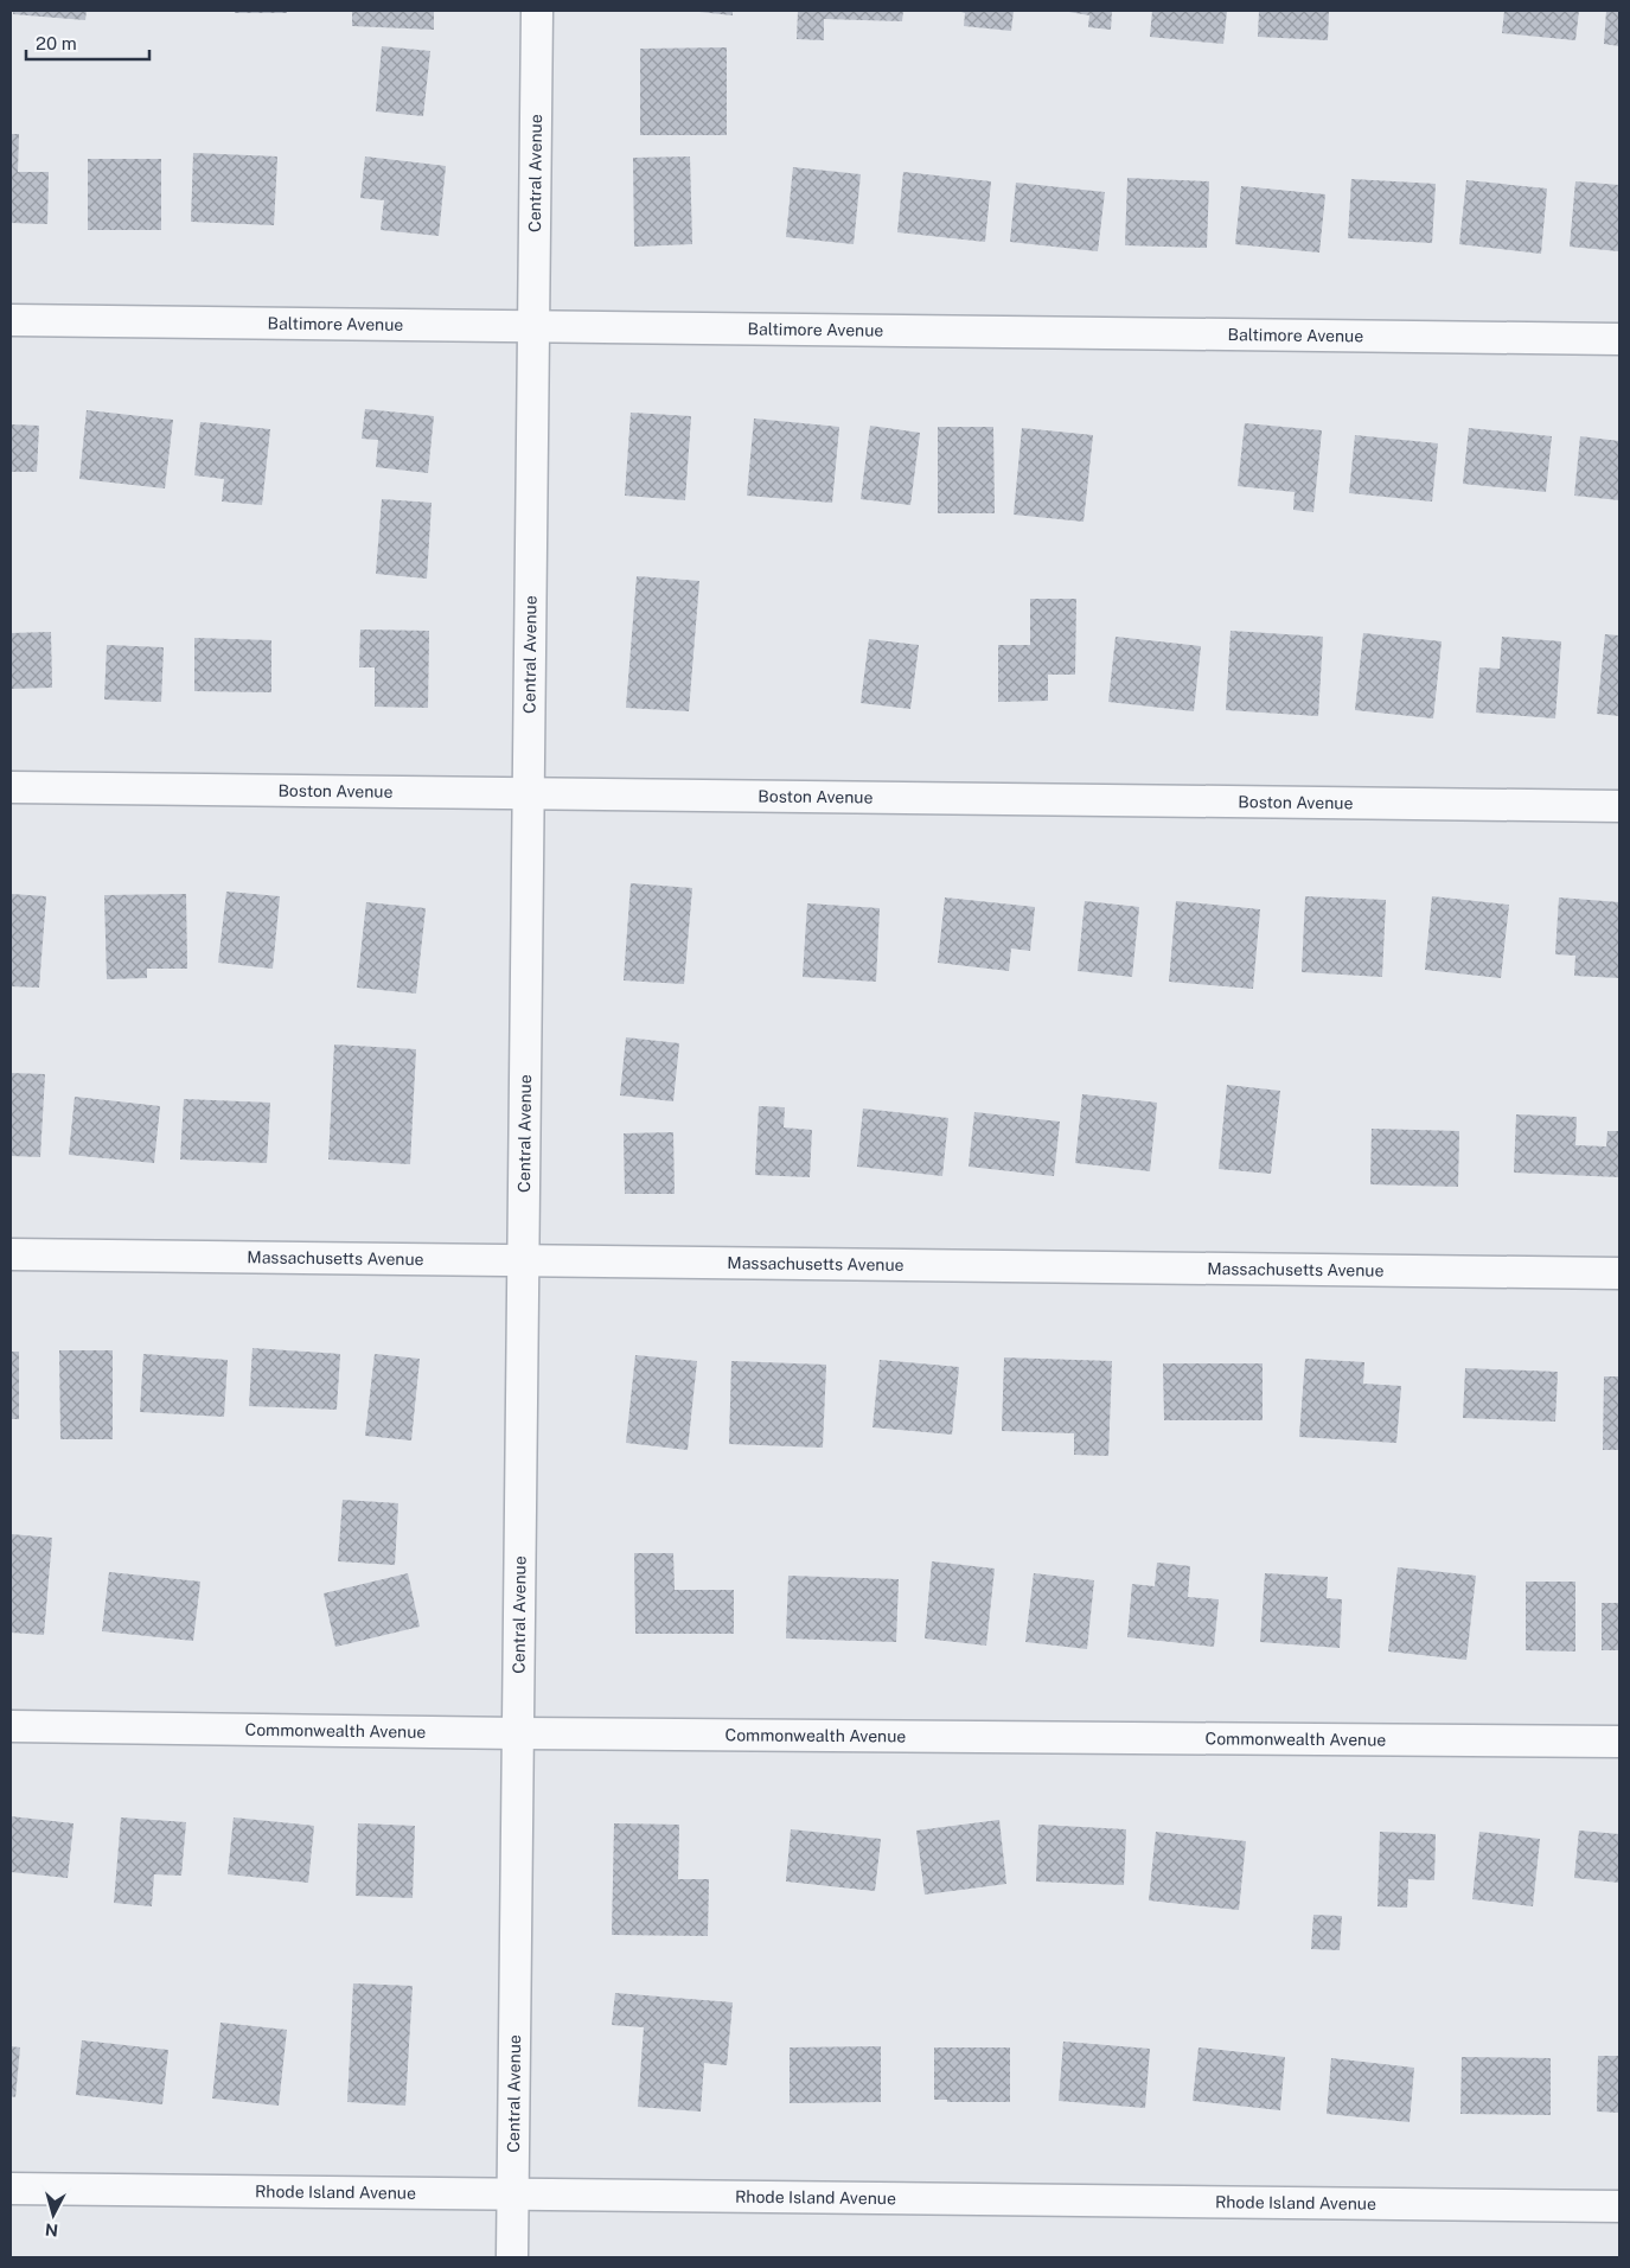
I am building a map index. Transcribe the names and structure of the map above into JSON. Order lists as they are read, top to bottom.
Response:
{
  "streets": {
    "street": [
      "Central Avenue",
      "Baltimore Avenue",
      "Boston Avenue",
      "Massachusetts Avenue",
      "Commonwealth Avenue",
      "Rhode Island Avenue"
    ]
  },
  "crossings": [
    ["Central Avenue", "Baltimore Avenue"],
    ["Central Avenue", "Boston Avenue"],
    ["Central Avenue", "Massachusetts Avenue"],
    ["Central Avenue", "Commonwealth Avenue"],
    ["Central Avenue", "Rhode Island Avenue"]
  ],
  "scale_bar": "20 m",
  "north": "bottom"
}
